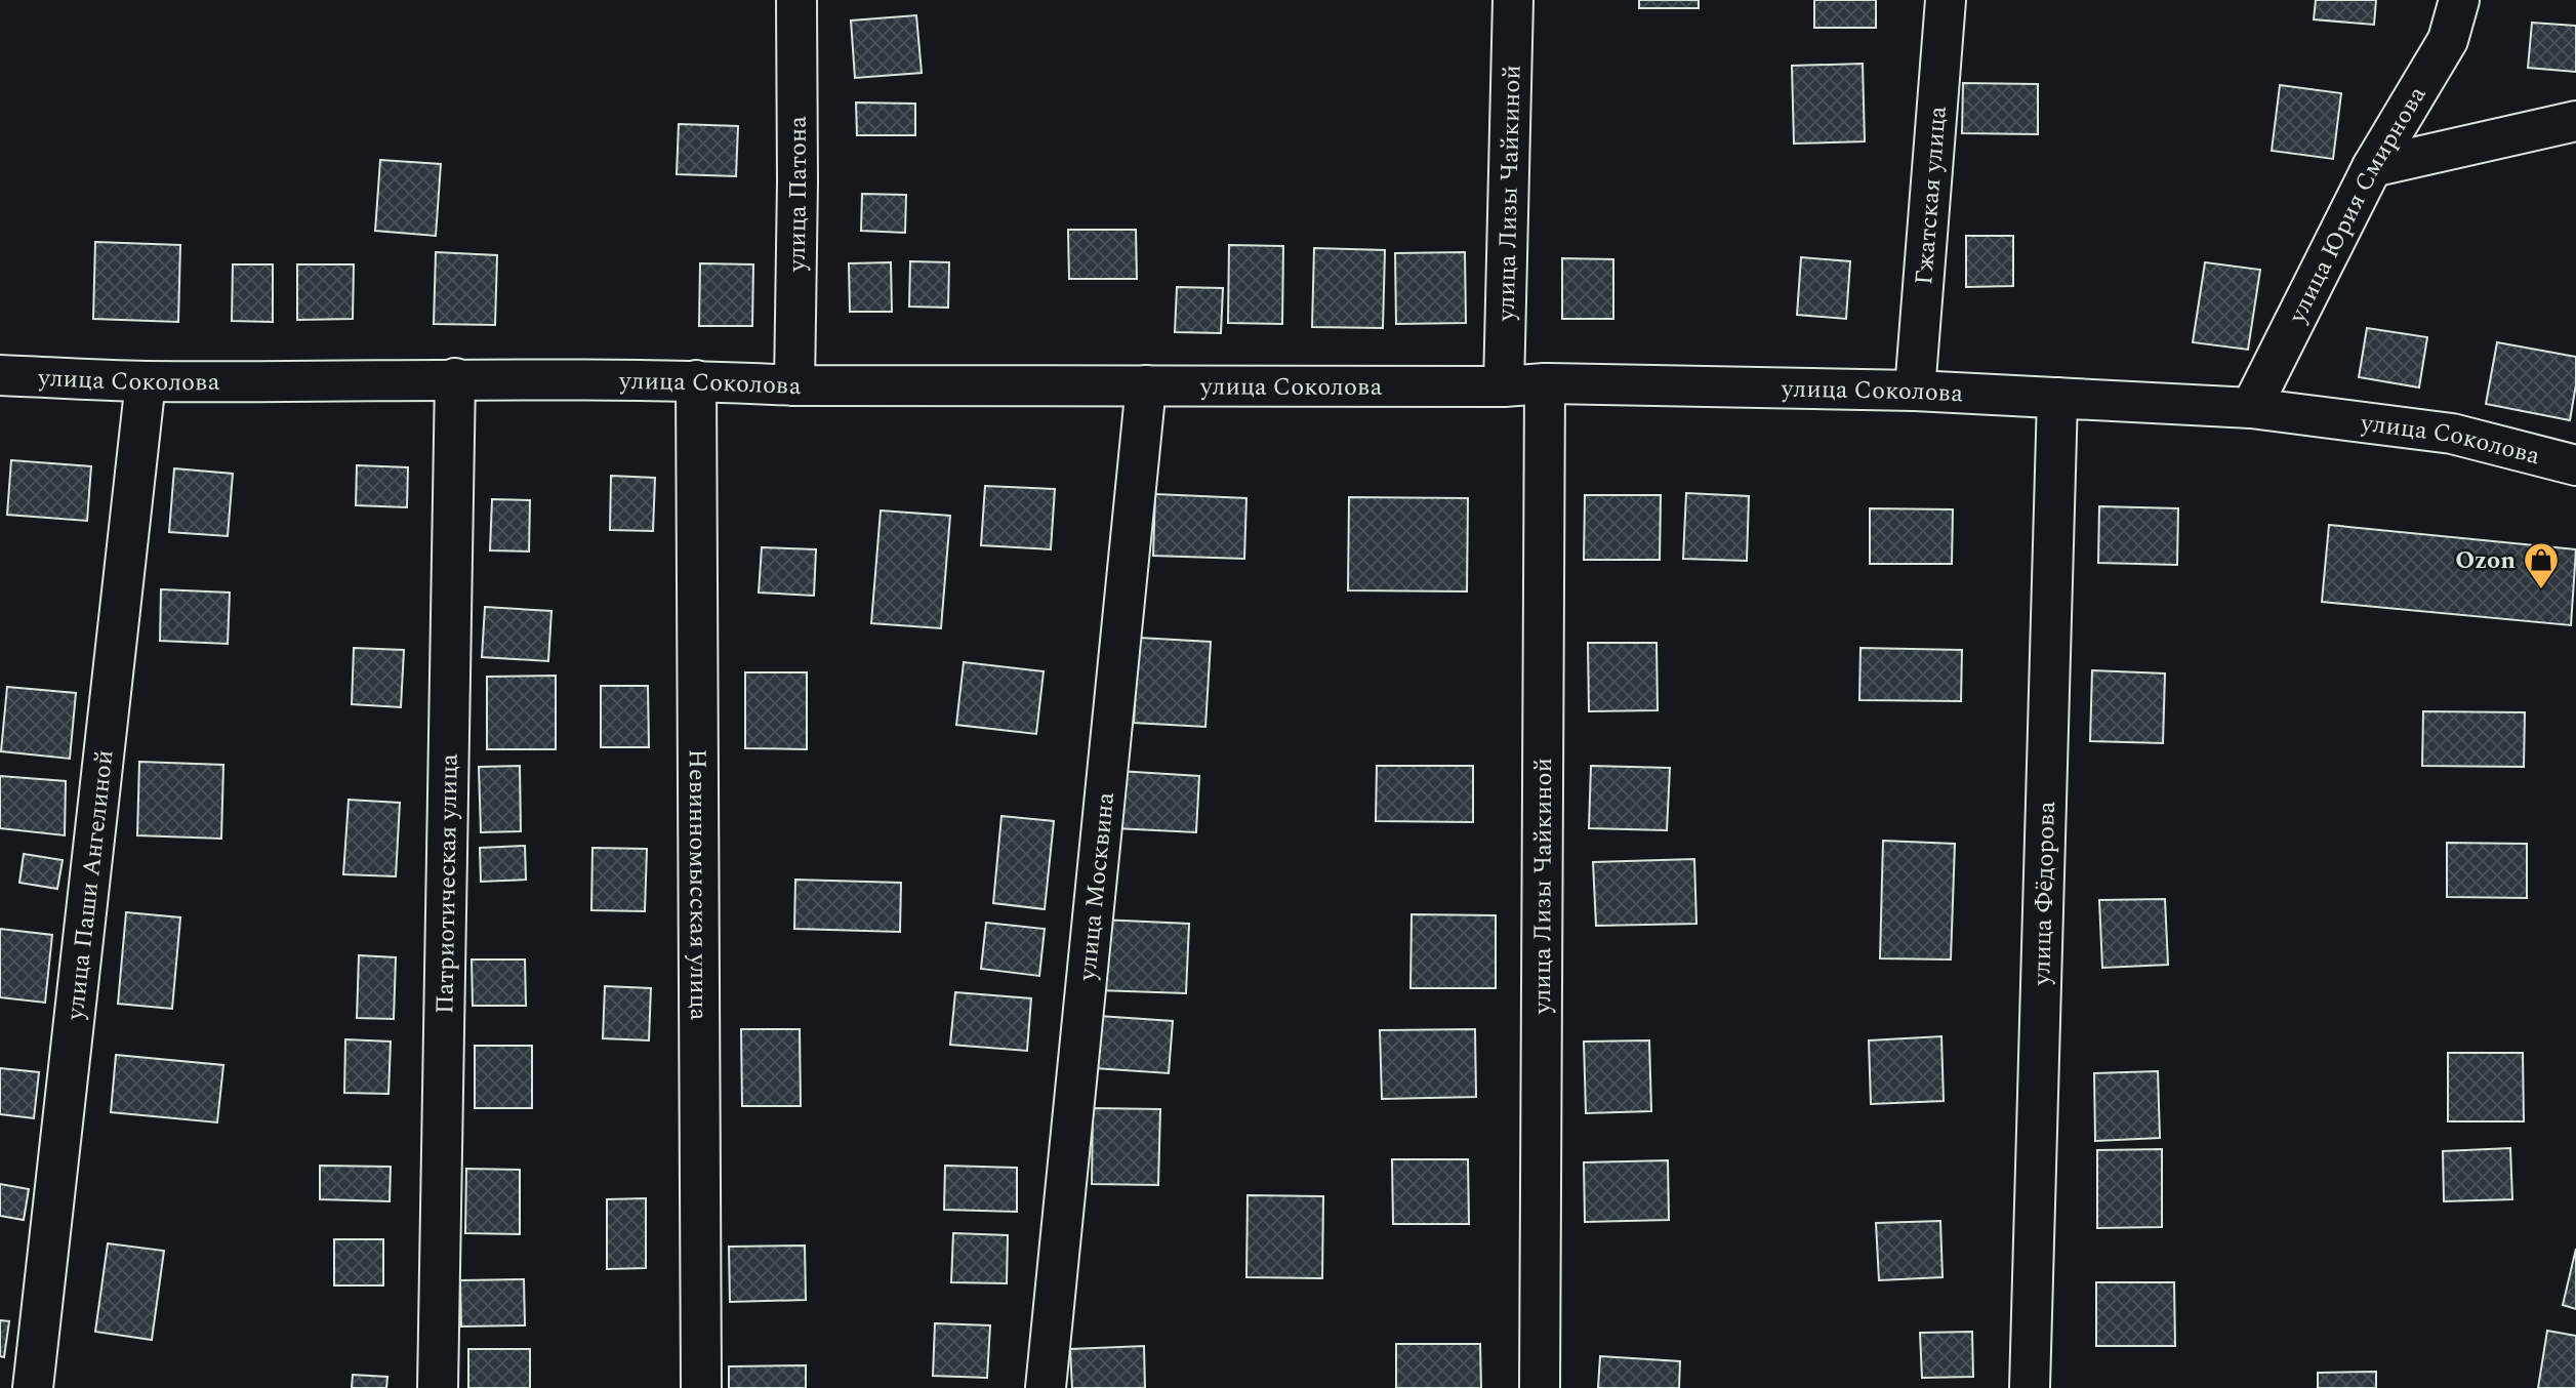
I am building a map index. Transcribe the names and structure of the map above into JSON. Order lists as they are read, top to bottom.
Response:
{
  "streets": {
    "street": [
      "улица Патона",
      "улица Лизы Чайкиной",
      "Гжатская улица",
      "улица Юрия Смирнова",
      "улица Соколова",
      "Патриотическая улица",
      "Невинномысская улица",
      "улица Паши Ангелиной",
      "улица Москвина",
      "улица Фёдорова"
    ]
  },
  "crossings": [
    ["улица Патона", "улица Соколова"],
    ["улица Лизы Чайкиной", "улица Соколова"],
    ["Гжатская улица", "улица Соколова"],
    ["улица Юрия Смирнова", "улица Соколова"],
    ["улица Соколова", "Патриотическая улица"],
    ["улица Соколова", "Невинномысская улица"],
    ["улица Соколова", "улица Паши Ангелиной"],
    ["улица Соколова", "улица Москвина"],
    ["улица Соколова", "улица Фёдорова"]
  ],
  "places": {
    "shop": ["Ozon"]
  }
}
